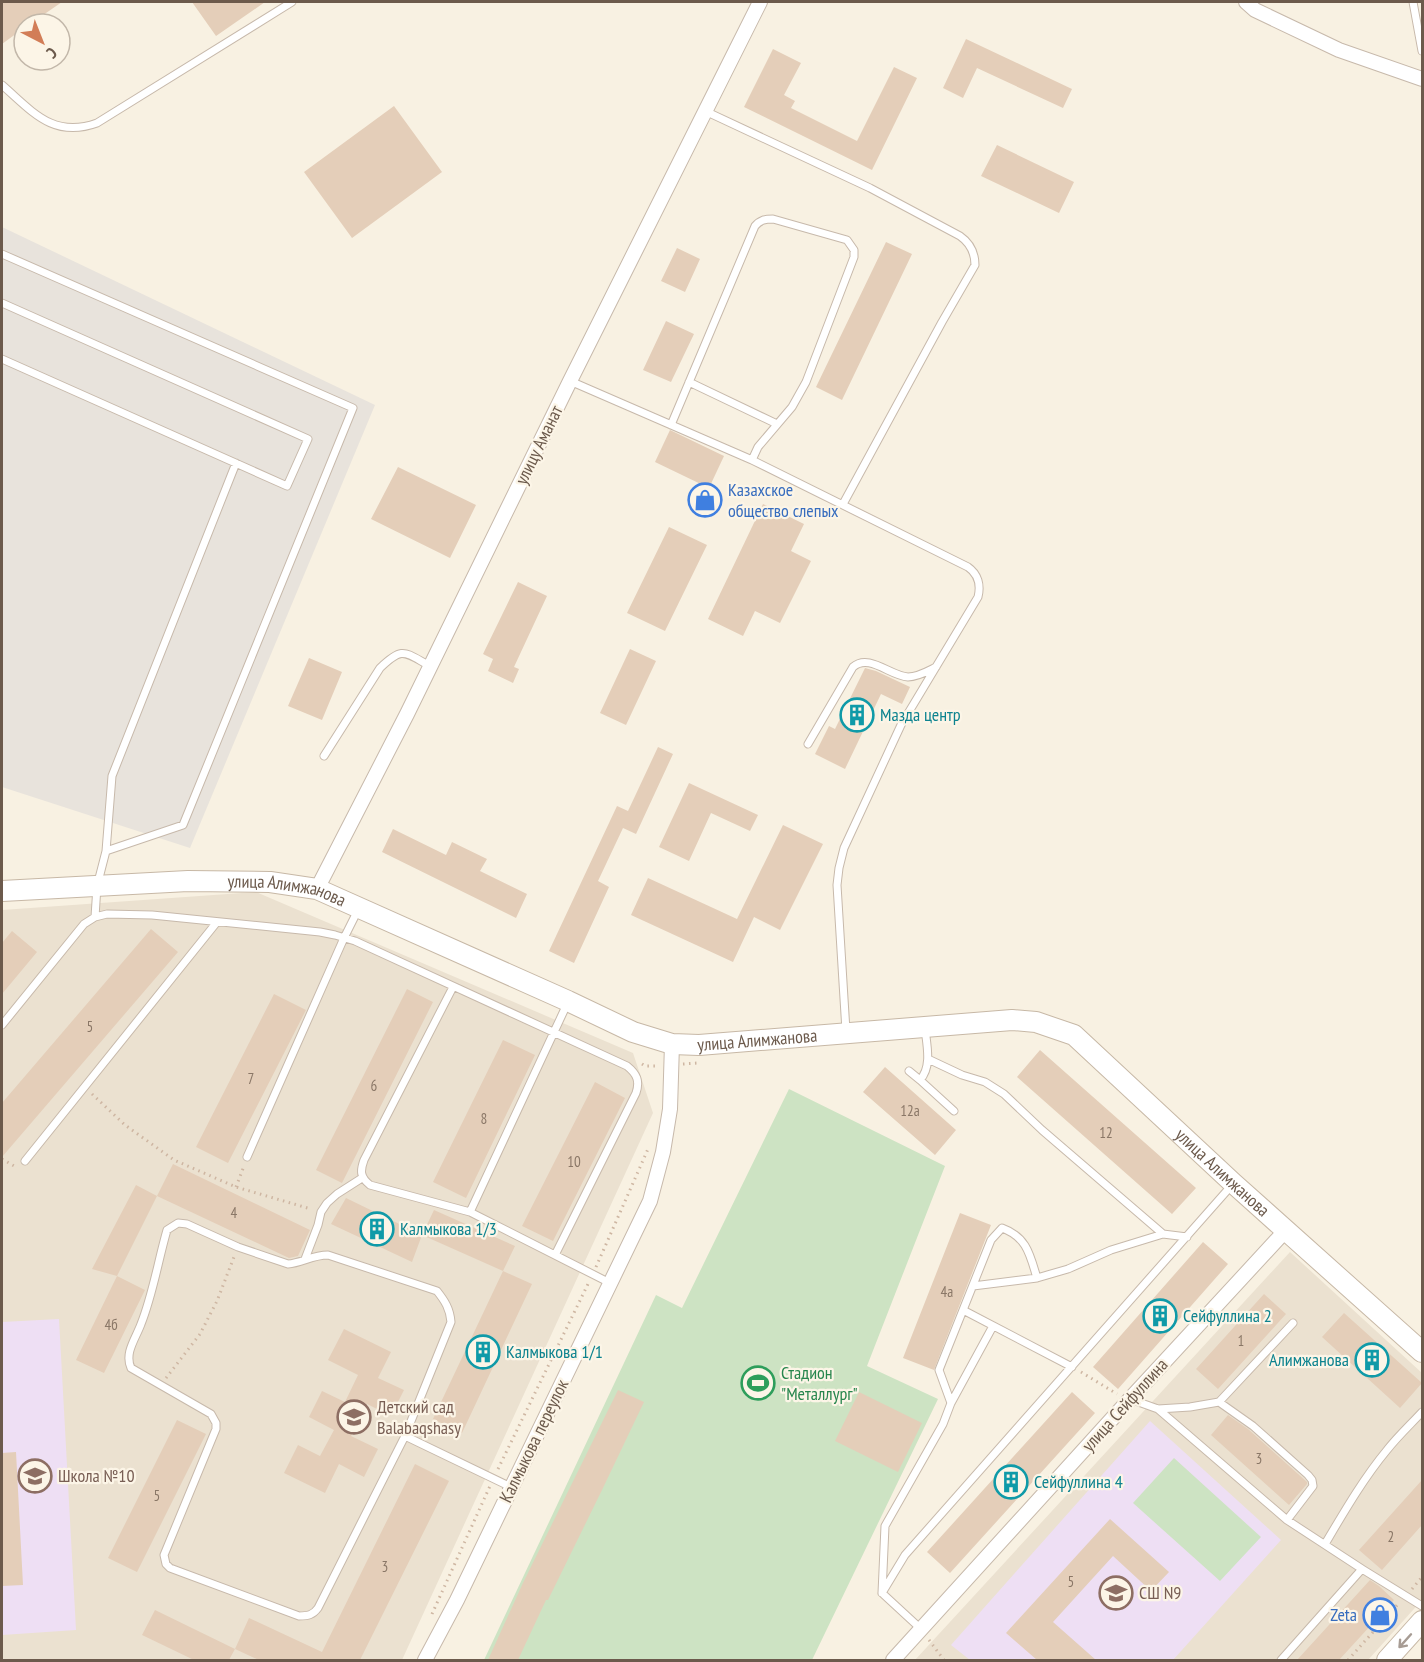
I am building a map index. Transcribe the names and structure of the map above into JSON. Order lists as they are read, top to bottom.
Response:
{
  "streets": {
    "street": [
      "улицу Аманат",
      "улица Алимжанова",
      "улица Сейфуллина",
      "Калмыкова переулок"
    ]
  },
  "crossings": [
    ["улицу Аманат", "улица Алимжанова"],
    ["улица Алимжанова", "улица Сейфуллина"],
    ["улица Алимжанова", "Калмыкова переулок"]
  ],
  "places": {
    "shop": ["Казахское общество слепых", "Zeta"],
    "building": [
      "Мазда центр",
      "Калмыкова 1/3",
      "Сейфуллина 2",
      "Калмыкова 1/1",
      "Алимжанова",
      "Сейфуллина 4"
    ],
    "sports": ["Стадион \"Металлург\""],
    "school or university": ["Детский сад Balabaqshasy", "Школа №10", "СШ N9"]
  },
  "house_numbers": [
    "5",
    "7",
    "6",
    "12а",
    "8",
    "12",
    "10",
    "4",
    "4а",
    "4б",
    "1",
    "3",
    "5",
    "2",
    "3",
    "5"
  ],
  "north": "bottom right"
}
